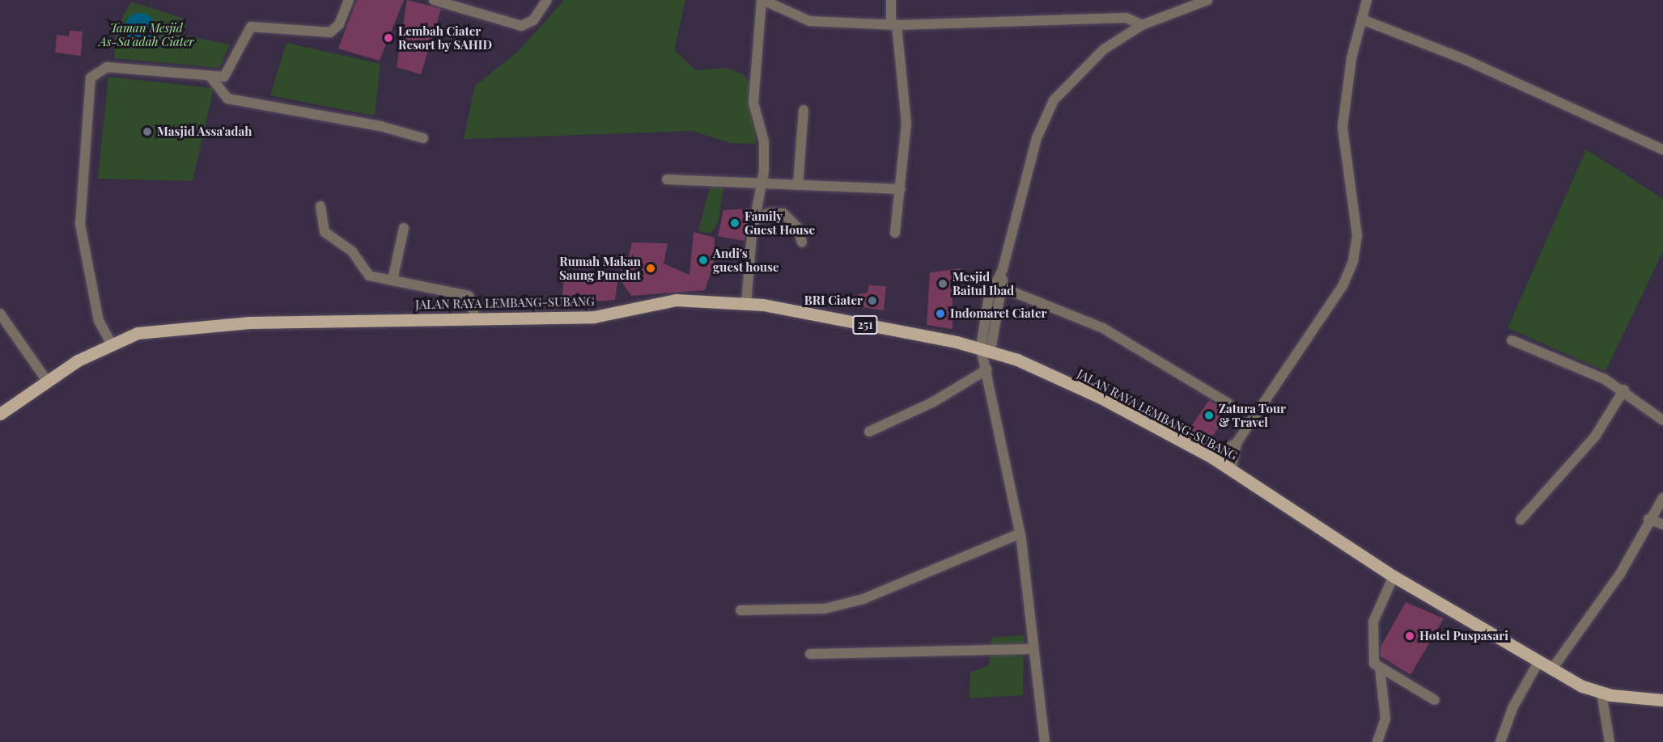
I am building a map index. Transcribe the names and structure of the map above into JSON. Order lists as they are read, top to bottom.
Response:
{
  "streets": {
    "main road": ["JALAN RAYA LEMBANG-SUBANG", "251"]
  },
  "parks": ["Taman Mesjid As-Sa'adah Ciater"],
  "places": [
    "Lembah Ciater Resort by SAHID",
    "Masjid Assa'adah",
    "Family Guest House",
    "Andi's guest house",
    "Rumah Makan Saung Punclut",
    "Mesjid Baitul Ibad",
    "BRI Ciater",
    "Indomaret Ciater",
    "Zatura Tour & Travel",
    "Hotel Puspasari"
  ]
}
